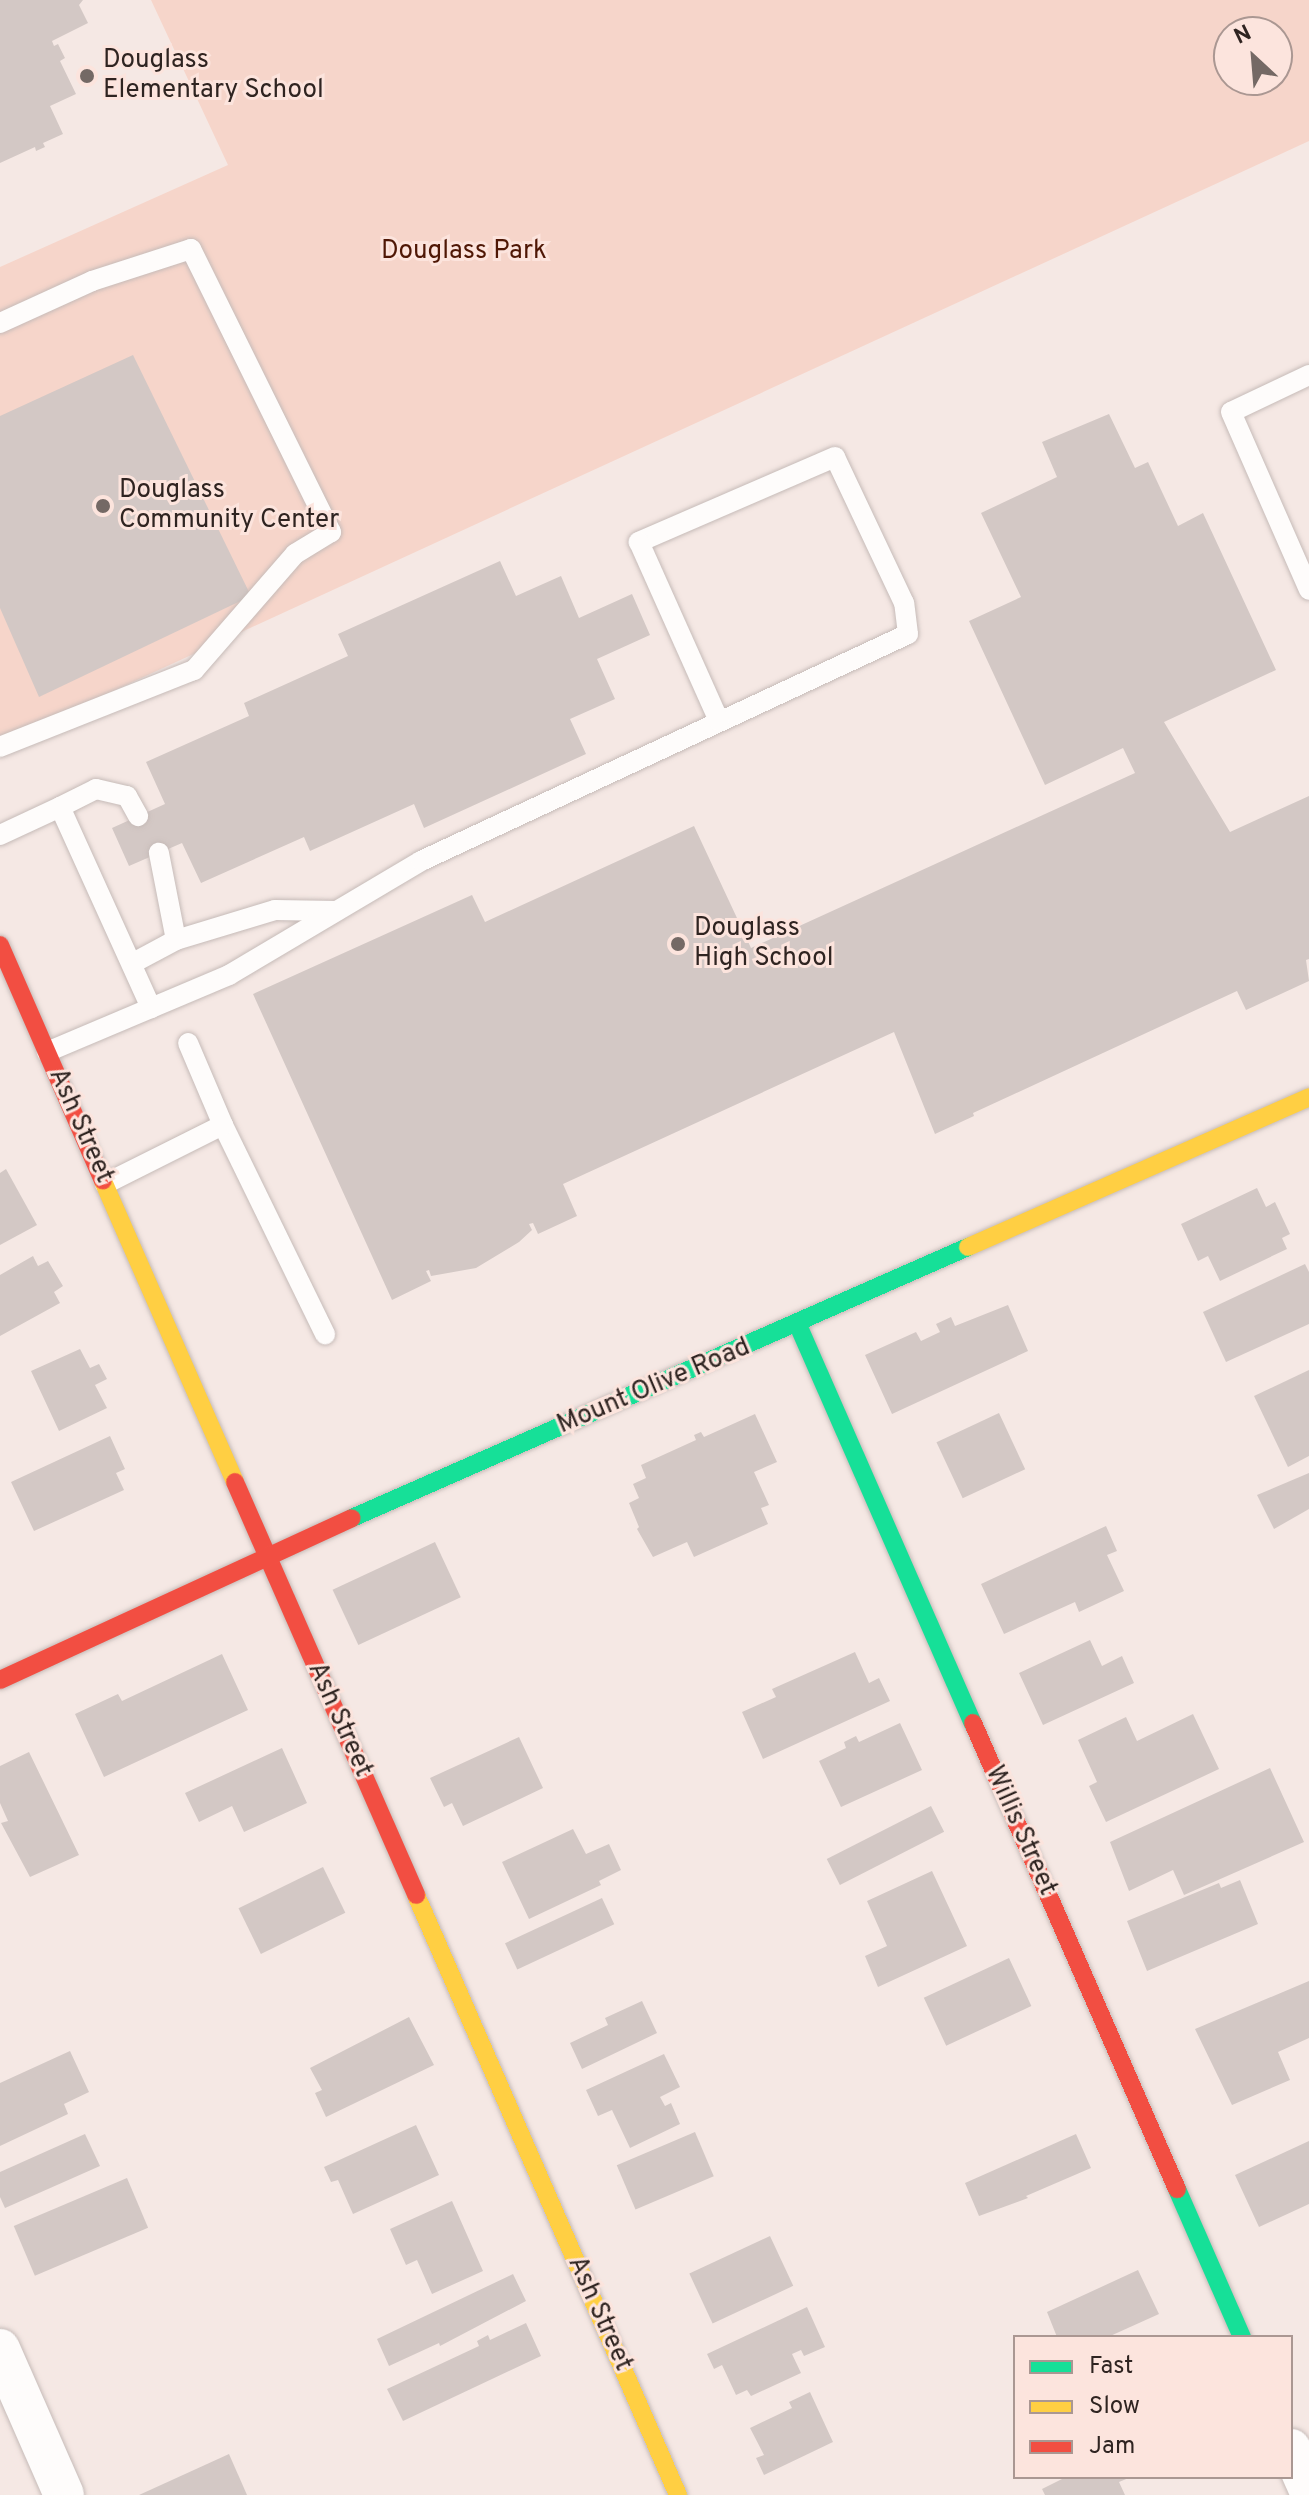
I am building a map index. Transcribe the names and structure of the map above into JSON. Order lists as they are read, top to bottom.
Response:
{
  "streets": {
    "street": ["Ash Street", "Mount Olive Road", "Willis Street"]
  },
  "crossings": [
    ["Ash Street", "Mount Olive Road"],
    ["Mount Olive Road", "Willis Street"]
  ],
  "parks": ["Douglass Park"],
  "places": ["Douglass Elementary School", "Douglass Community Center", "Douglass High School"],
  "legend": ["Fast", "Slow", "Jam"],
  "north": "top left"
}
